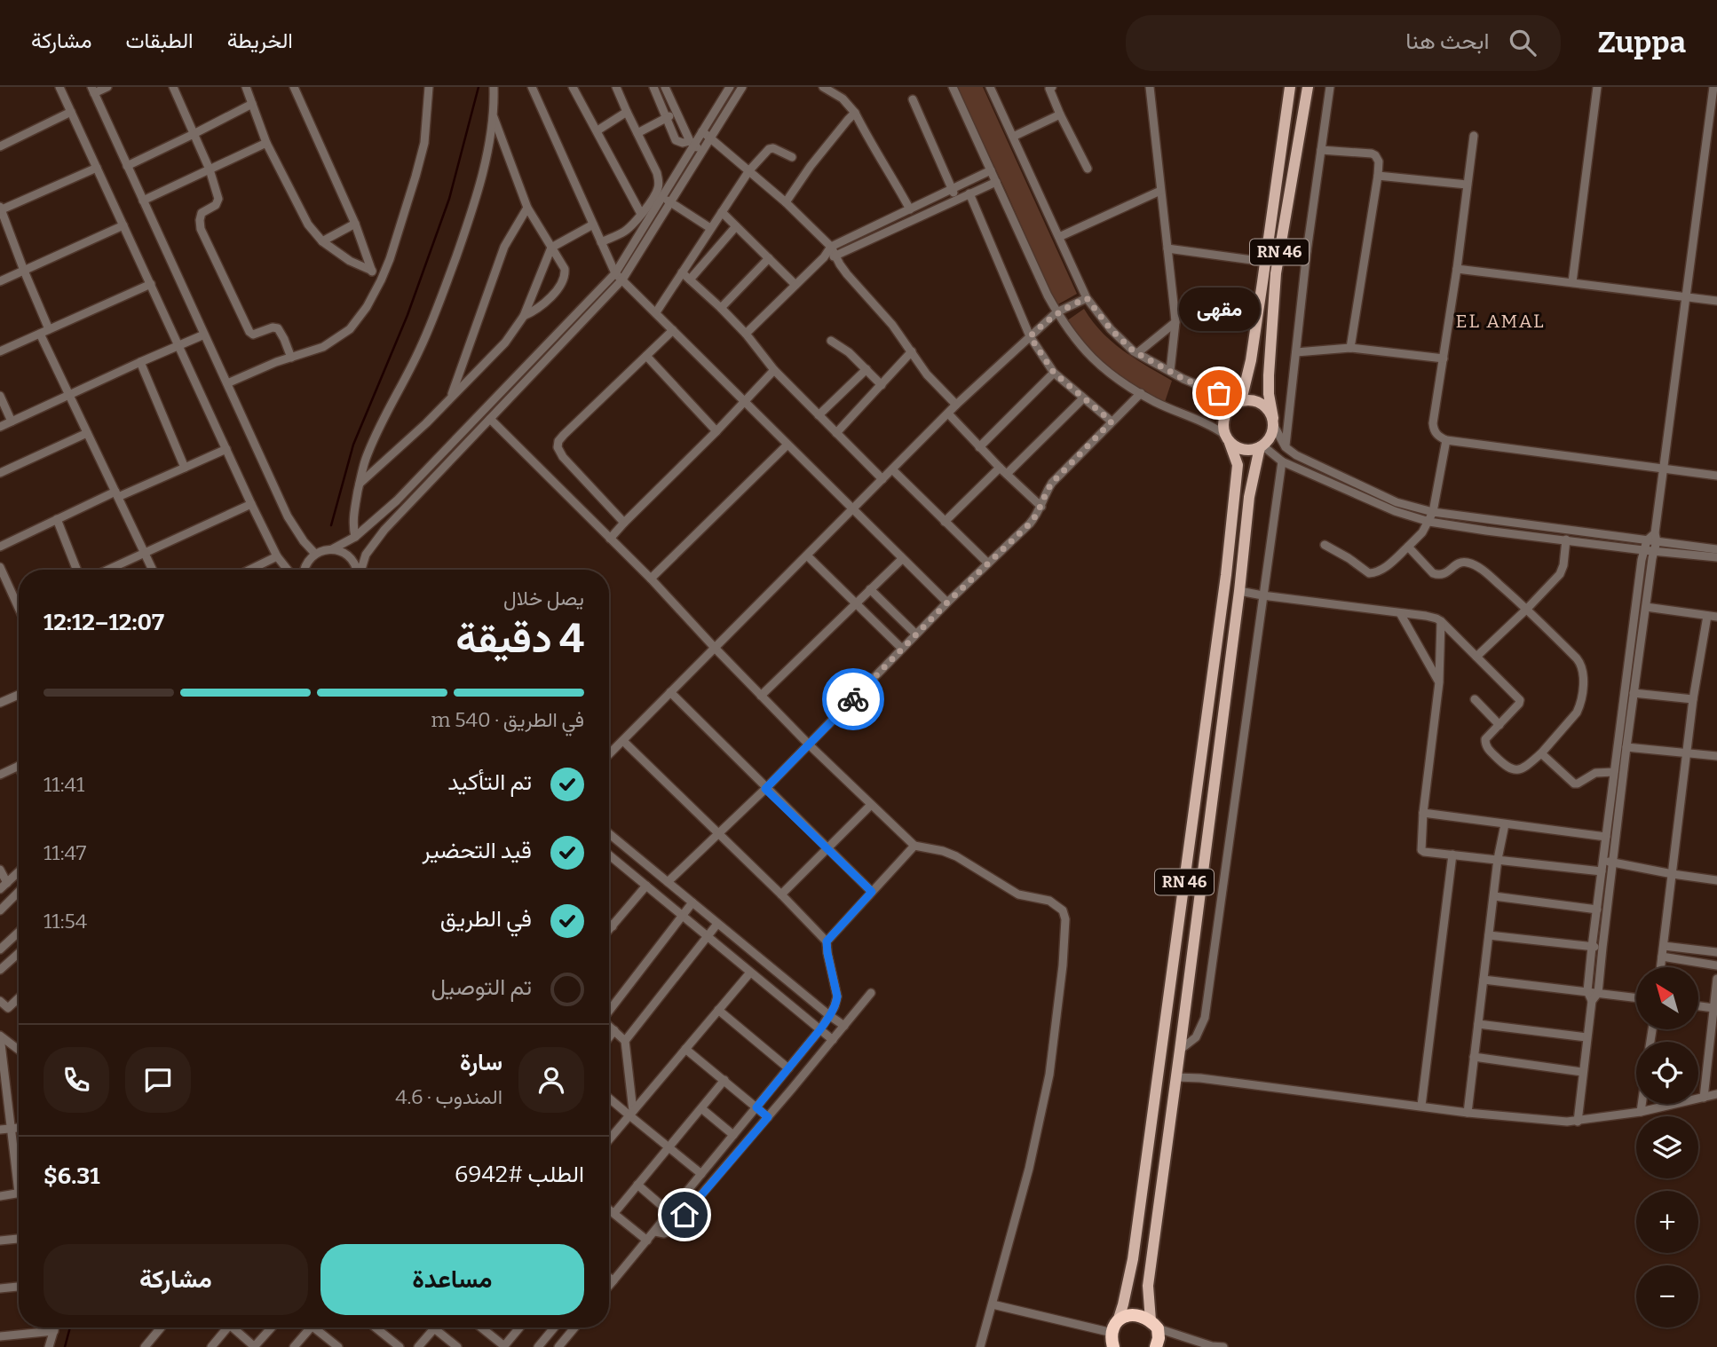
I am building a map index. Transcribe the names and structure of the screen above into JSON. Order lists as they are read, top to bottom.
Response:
{
  "streets": {
    "main road": ["RN 46"]
  },
  "districts": ["EL AMAL"],
  "places": ["مقهى"],
  "north": "top left",
  "page": {
    "header": "Zuppa",
    "search": "ابحث هنا",
    "nav": ["الخريطة", "الطبقات", "مشاركة"],
    "bubble": "مقهى",
    "heading": ["4 دقيقة", "يصل خلال", "12:07–12:12"],
    "panel": [
      "سارة",
      "المندوب · 4.6",
      "الطلب #6942",
      "$6.31"
    ],
    "bar": "في الطريق · 540 m",
    "list": [
      ["تم التأكيد", "11:41"],
      ["قيد التحضير", "11:47"],
      ["في الطريق", "11:54"],
      "تم التوصيل"
    ],
    "map_buttons": ["+", "−"],
    "buttons": ["مساعدة", "مشاركة"]
  }
}
